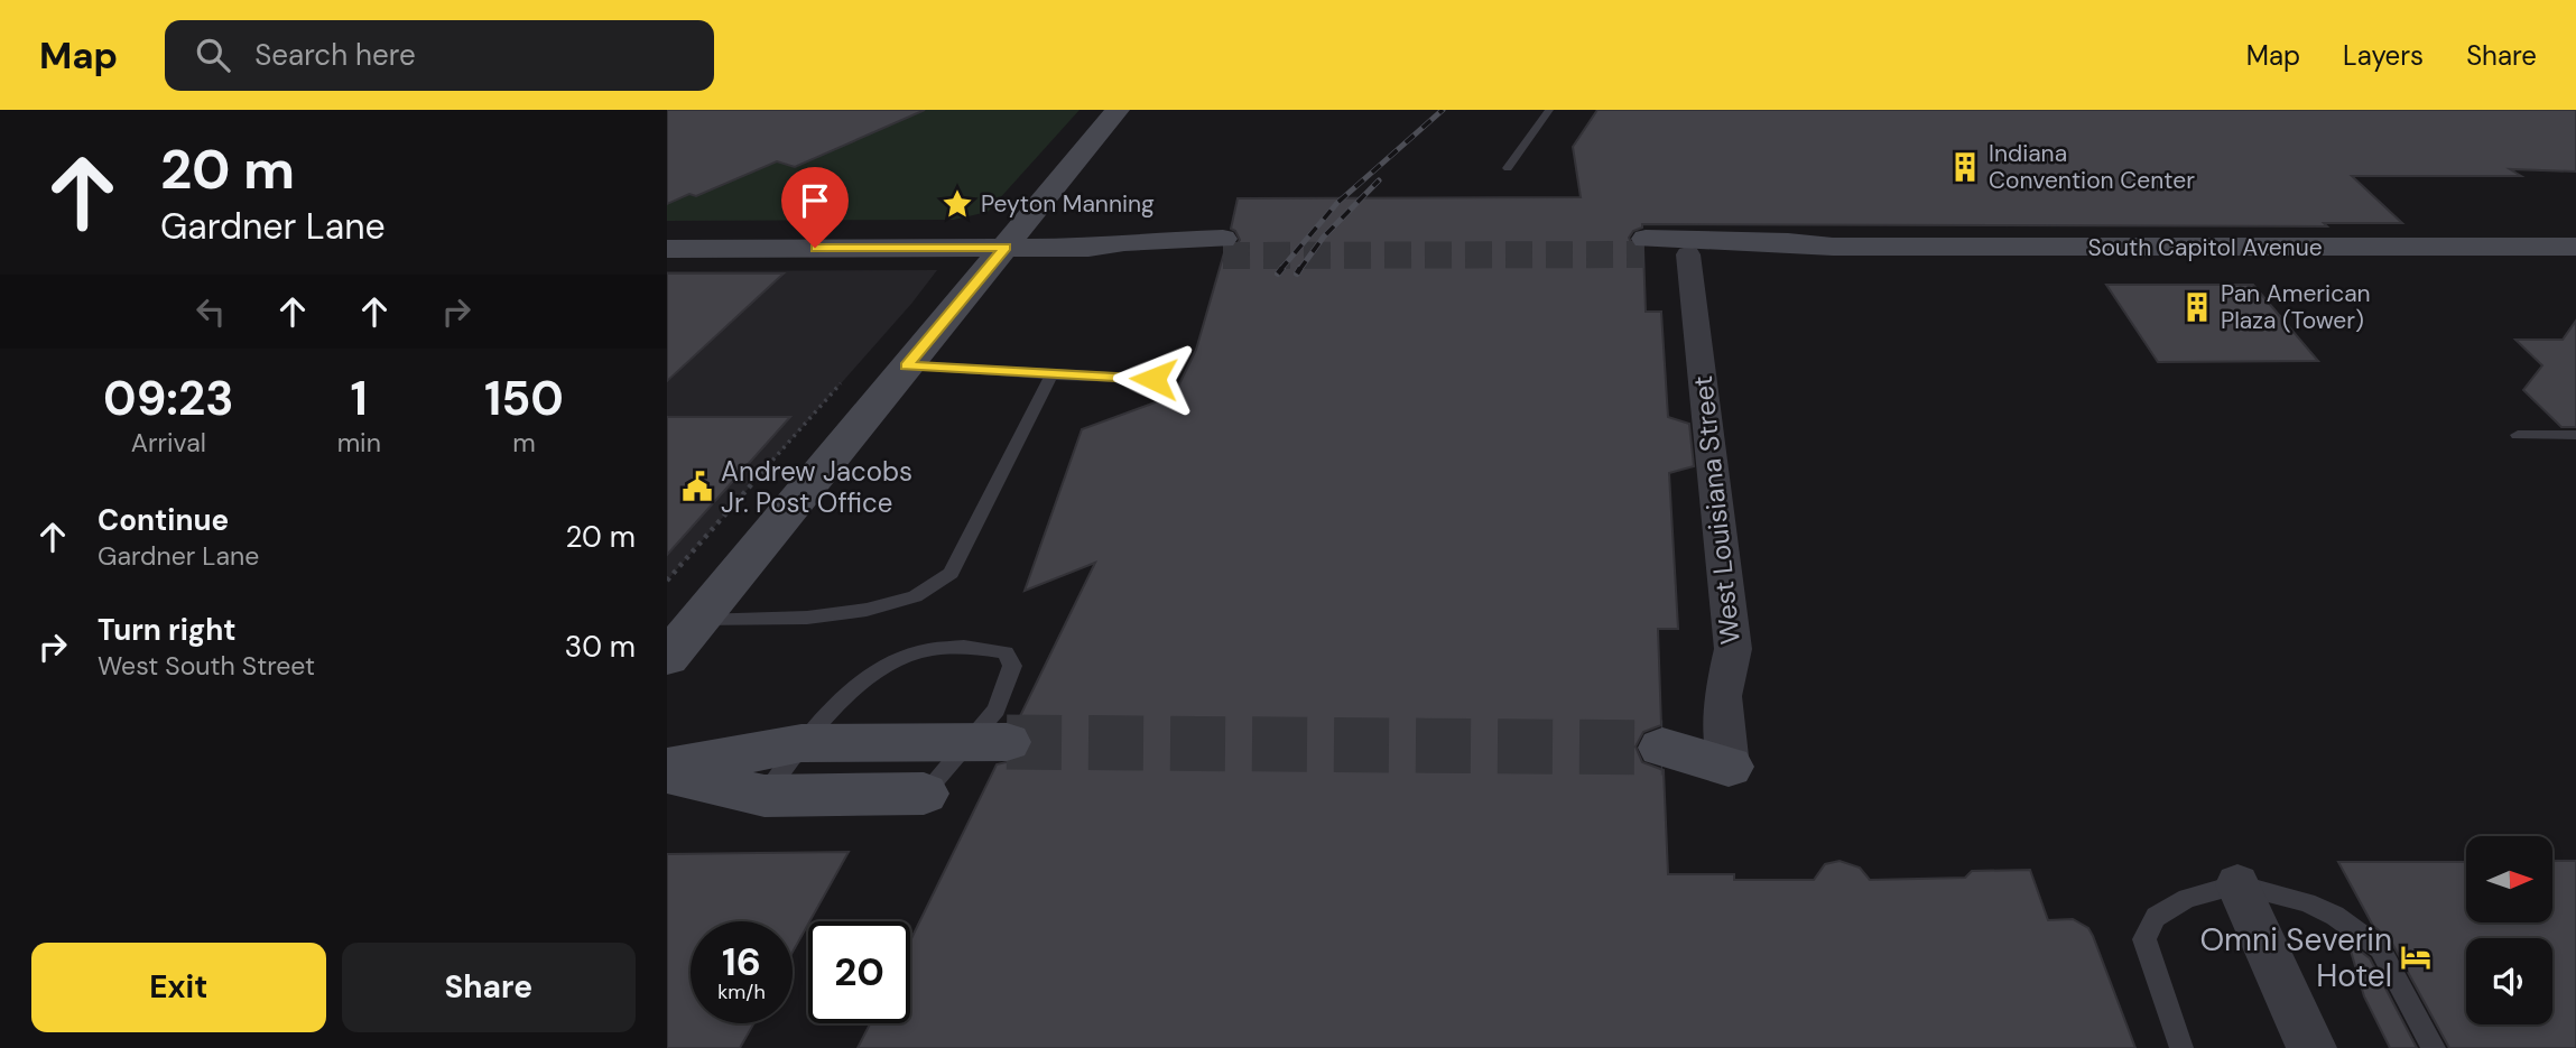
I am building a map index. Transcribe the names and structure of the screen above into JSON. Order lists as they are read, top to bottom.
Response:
{
  "streets": {
    "main road": ["South Capitol Avenue"],
    "street": ["West Louisiana Street"]
  },
  "crossings": [
    ["South Capitol Avenue", "West Louisiana Street"]
  ],
  "places": {
    "building": ["Indiana Convention Center", "Pan American Plaza (Tower)"],
    "place": ["Peyton Manning"],
    "public building": ["Andrew Jacobs Jr. Post Office"],
    "hotel": ["Omni Severin Hotel"]
  },
  "north": "right",
  "page": {
    "header": "Map",
    "search": "Search here",
    "nav": ["Map", "Layers", "Share"],
    "turn": ["20 m", "Gardner Lane"],
    "eta": [
      "09:23",
      "Arrival",
      "1",
      "min",
      "150",
      "m"
    ],
    "list": [
      {
        "name": "Continue",
        "note": "Gardner Lane",
        "value": "20 m"
      },
      {
        "name": "Turn right",
        "note": "West South Street",
        "value": "30 m"
      }
    ],
    "speed": "16 km/h",
    "limit": "20",
    "buttons": ["Exit", "Share"]
  }
}
